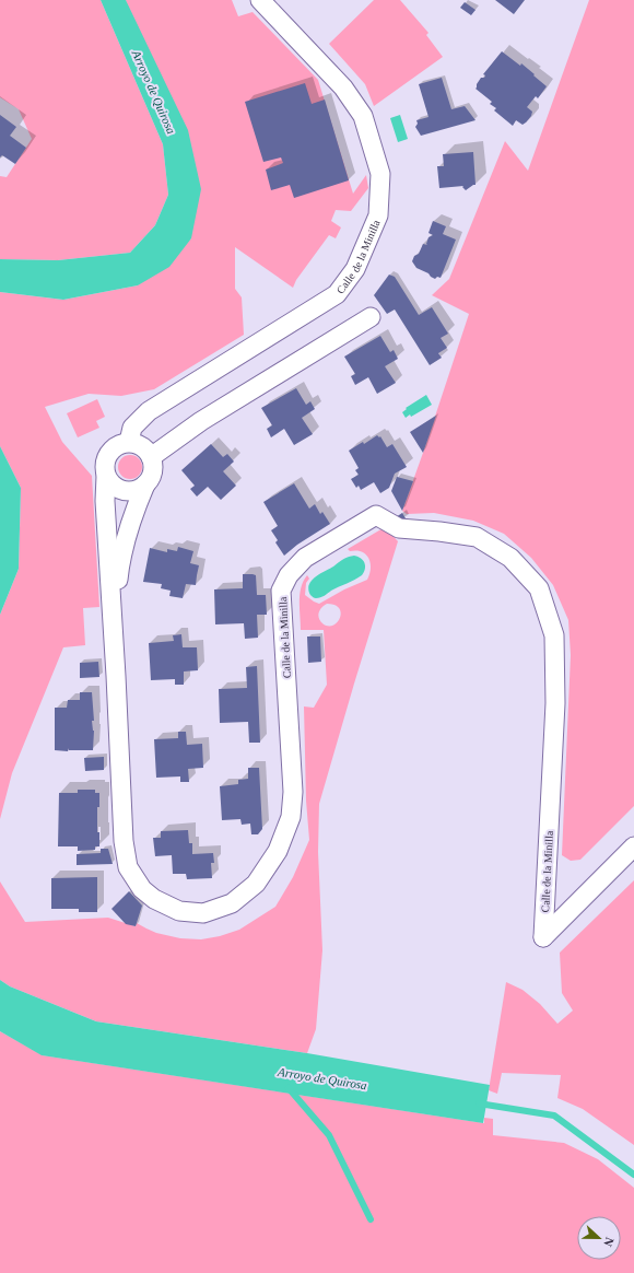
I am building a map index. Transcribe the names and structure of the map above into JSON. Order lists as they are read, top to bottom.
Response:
{
  "streets": {
    "street": ["Calle de la Minilla"]
  },
  "water": ["Arroyo de Quirosa"],
  "north": "right"
}
